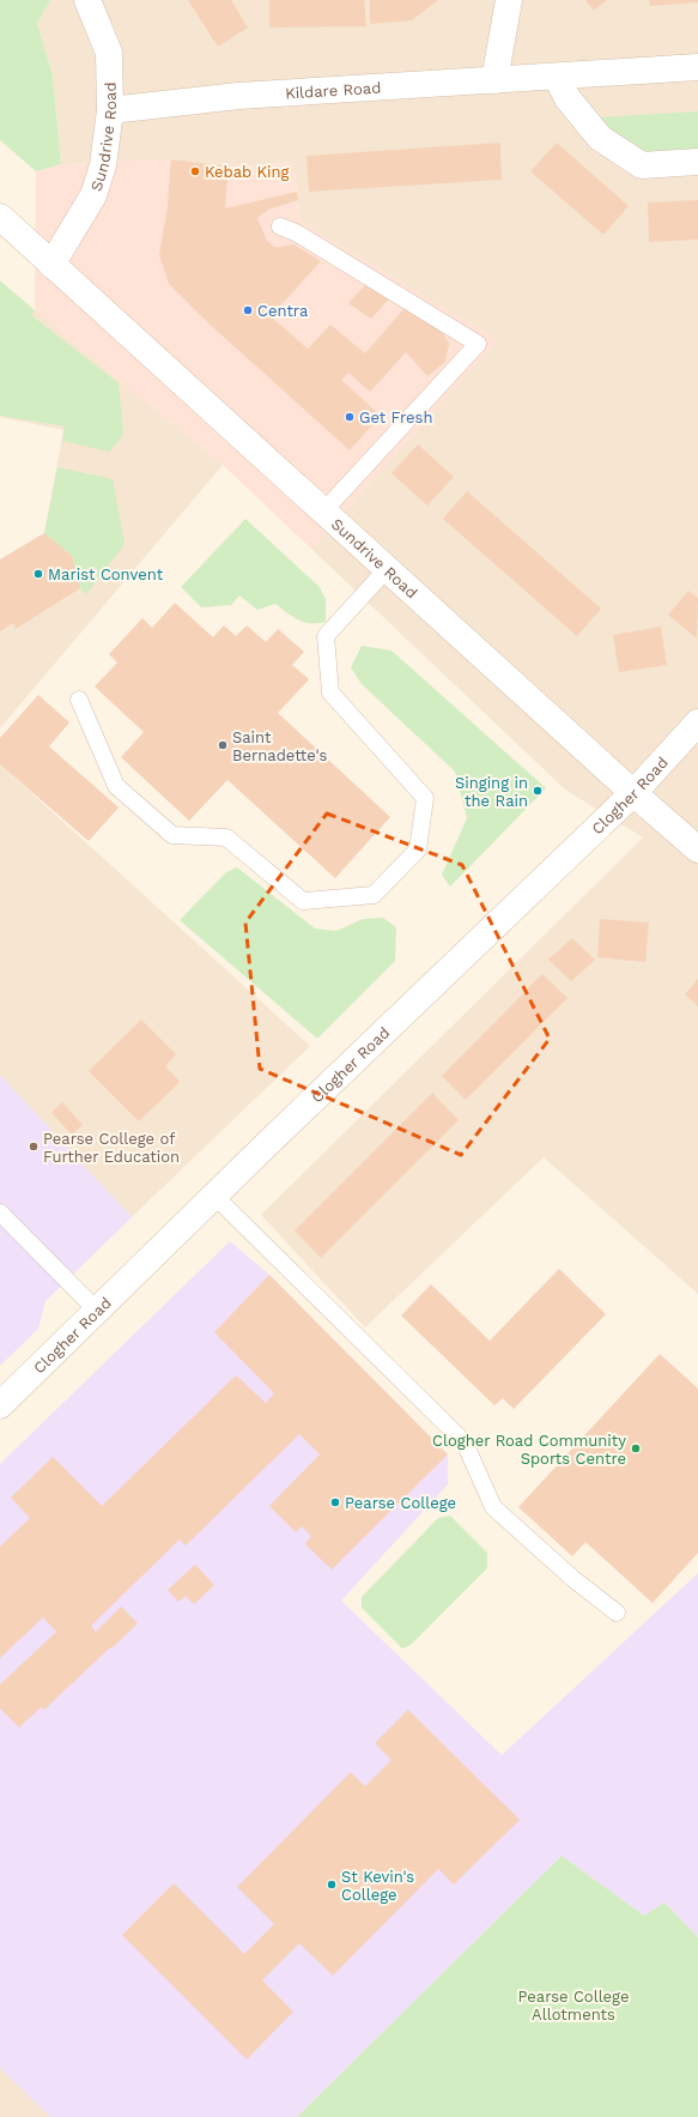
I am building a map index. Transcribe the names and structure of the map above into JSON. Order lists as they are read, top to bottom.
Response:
{
  "streets": {
    "street": ["Kildare Road", "Sundrive Road", "Clogher Road"]
  },
  "crossings": [
    ["Kildare Road", "Sundrive Road"],
    ["Sundrive Road", "Clogher Road"]
  ],
  "parks": ["Pearse College Allotments"],
  "places": [
    "Kebab King",
    "Centra",
    "Get Fresh",
    "Marist Convent",
    "Saint Bernadette's",
    "Singing in the Rain",
    "Pearse College of Further Education",
    "Clogher Road Community Sports Centre",
    "Pearse College",
    "St Kevin's College"
  ]
}
